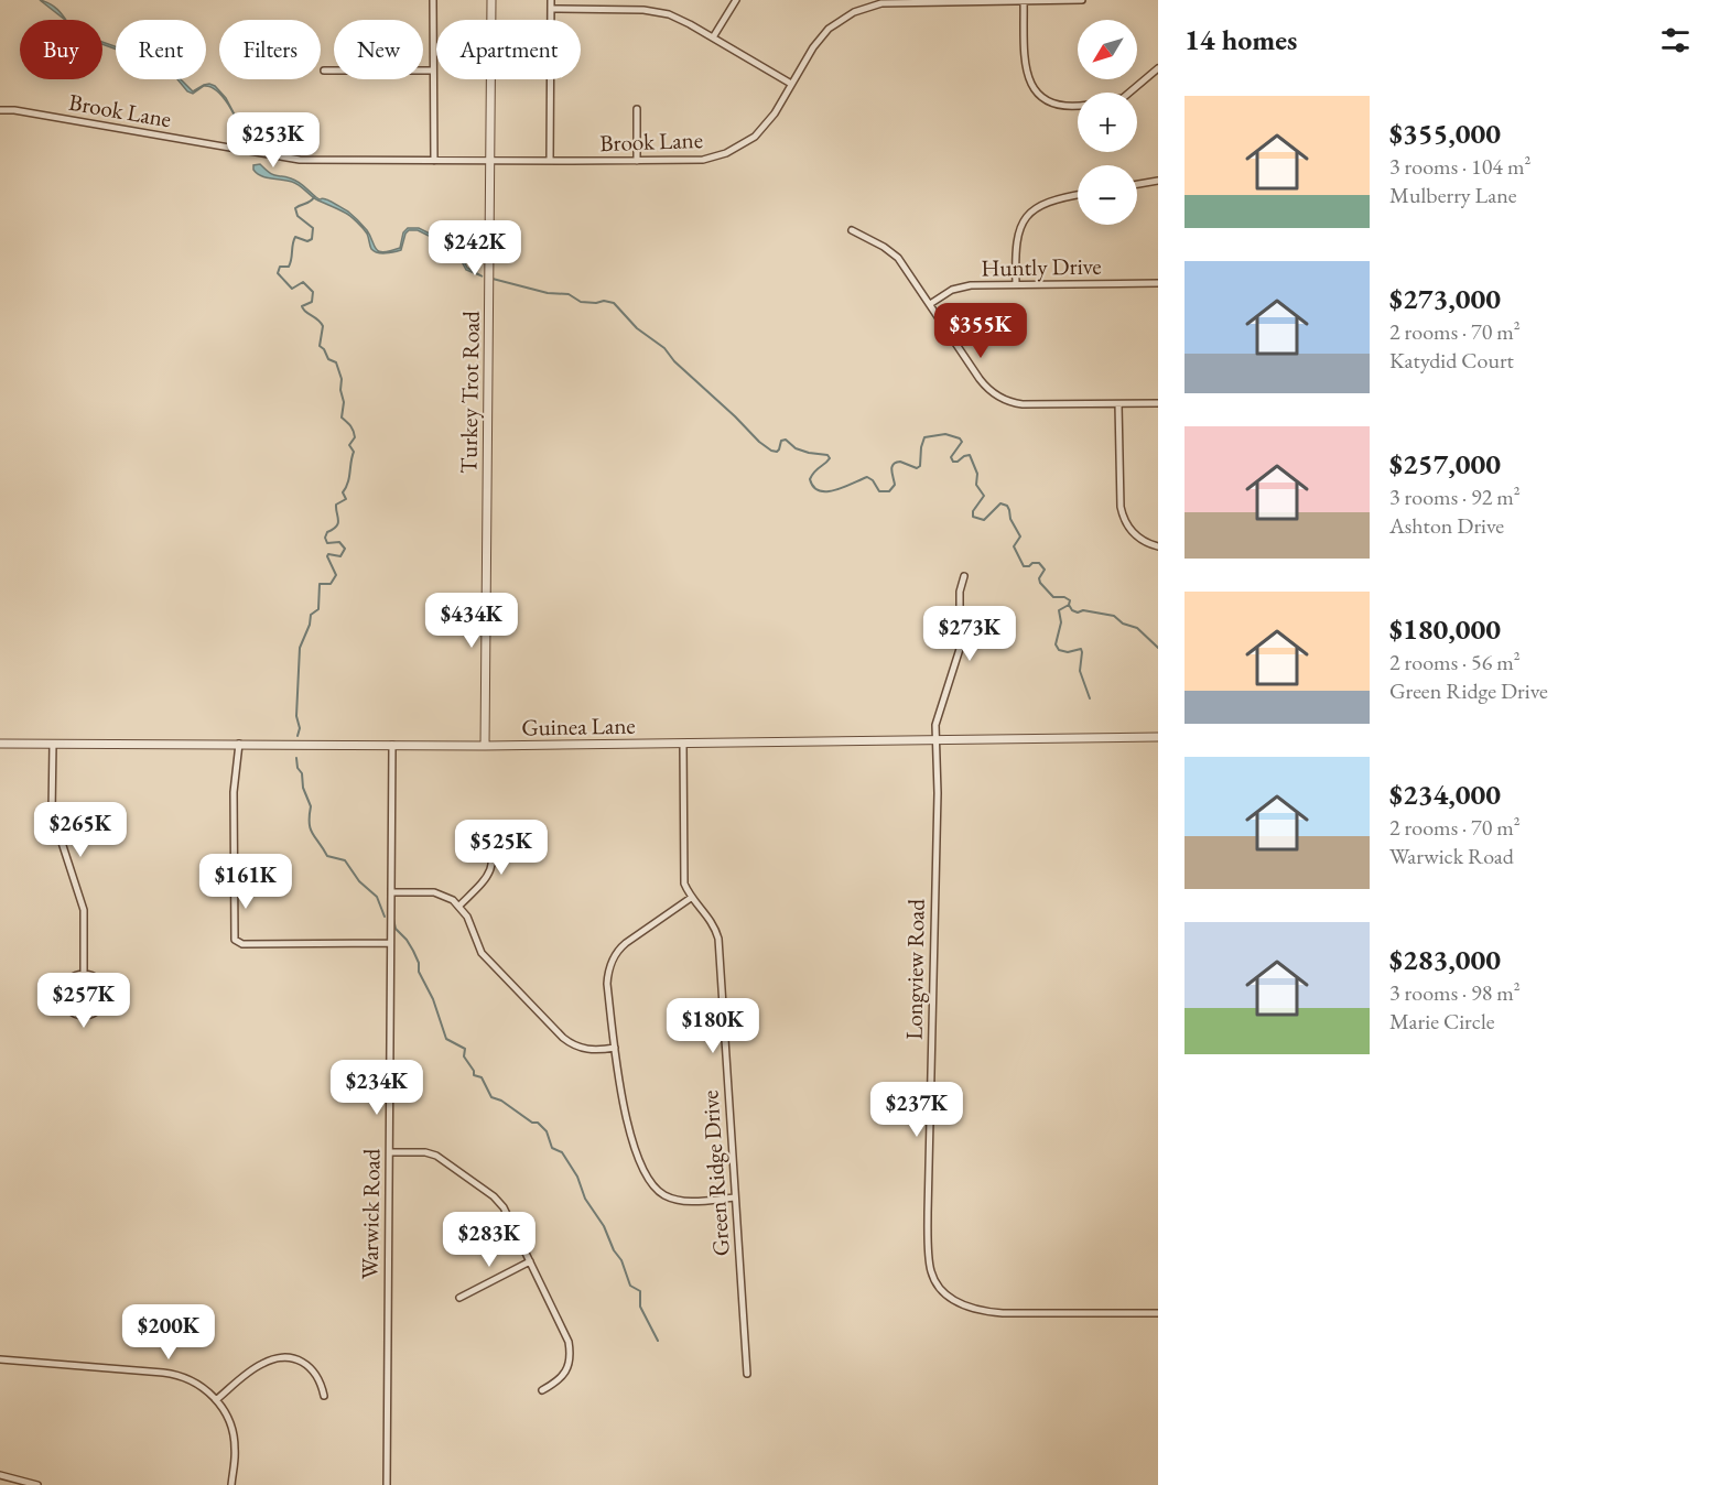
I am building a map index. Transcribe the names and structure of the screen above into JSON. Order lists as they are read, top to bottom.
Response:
{
  "streets": {
    "street": [
      "Brook Lane",
      "Huntly Drive",
      "Turkey Trot Road",
      "Guinea Lane",
      "Longview Road",
      "Green Ridge Drive",
      "Warwick Road"
    ]
  },
  "crossings": [
    ["Brook Lane", "Turkey Trot Road"],
    ["Turkey Trot Road", "Guinea Lane"],
    ["Guinea Lane", "Longview Road"],
    ["Guinea Lane", "Green Ridge Drive"],
    ["Guinea Lane", "Warwick Road"]
  ],
  "north": "bottom left",
  "page": {
    "heading": "14 homes",
    "map_buttons": ["+", "−"],
    "chip": [
      "Buy",
      "Rent",
      "Filters",
      "New",
      "Apartment"
    ],
    "list": [
      {
        "name": "$355,000",
        "note": "3 rooms · 104 m² · Mulberry Lane"
      },
      {
        "name": "$273,000",
        "note": "2 rooms · 70 m² · Katydid Court"
      },
      {
        "name": "$257,000",
        "note": "3 rooms · 92 m² · Ashton Drive"
      },
      {
        "name": "$180,000",
        "note": "2 rooms · 56 m² · Green Ridge Drive"
      },
      {
        "name": "$234,000",
        "note": "2 rooms · 70 m² · Warwick Road"
      },
      {
        "name": "$283,000",
        "note": "3 rooms · 98 m² · Marie Circle"
      }
    ],
    "price": [
      "$253K",
      "$242K",
      "$355K",
      "$434K",
      "$273K",
      "$265K",
      "$525K",
      "$161K",
      "$257K",
      "$180K",
      "$234K",
      "$237K",
      "$283K",
      "$200K"
    ]
  }
}
